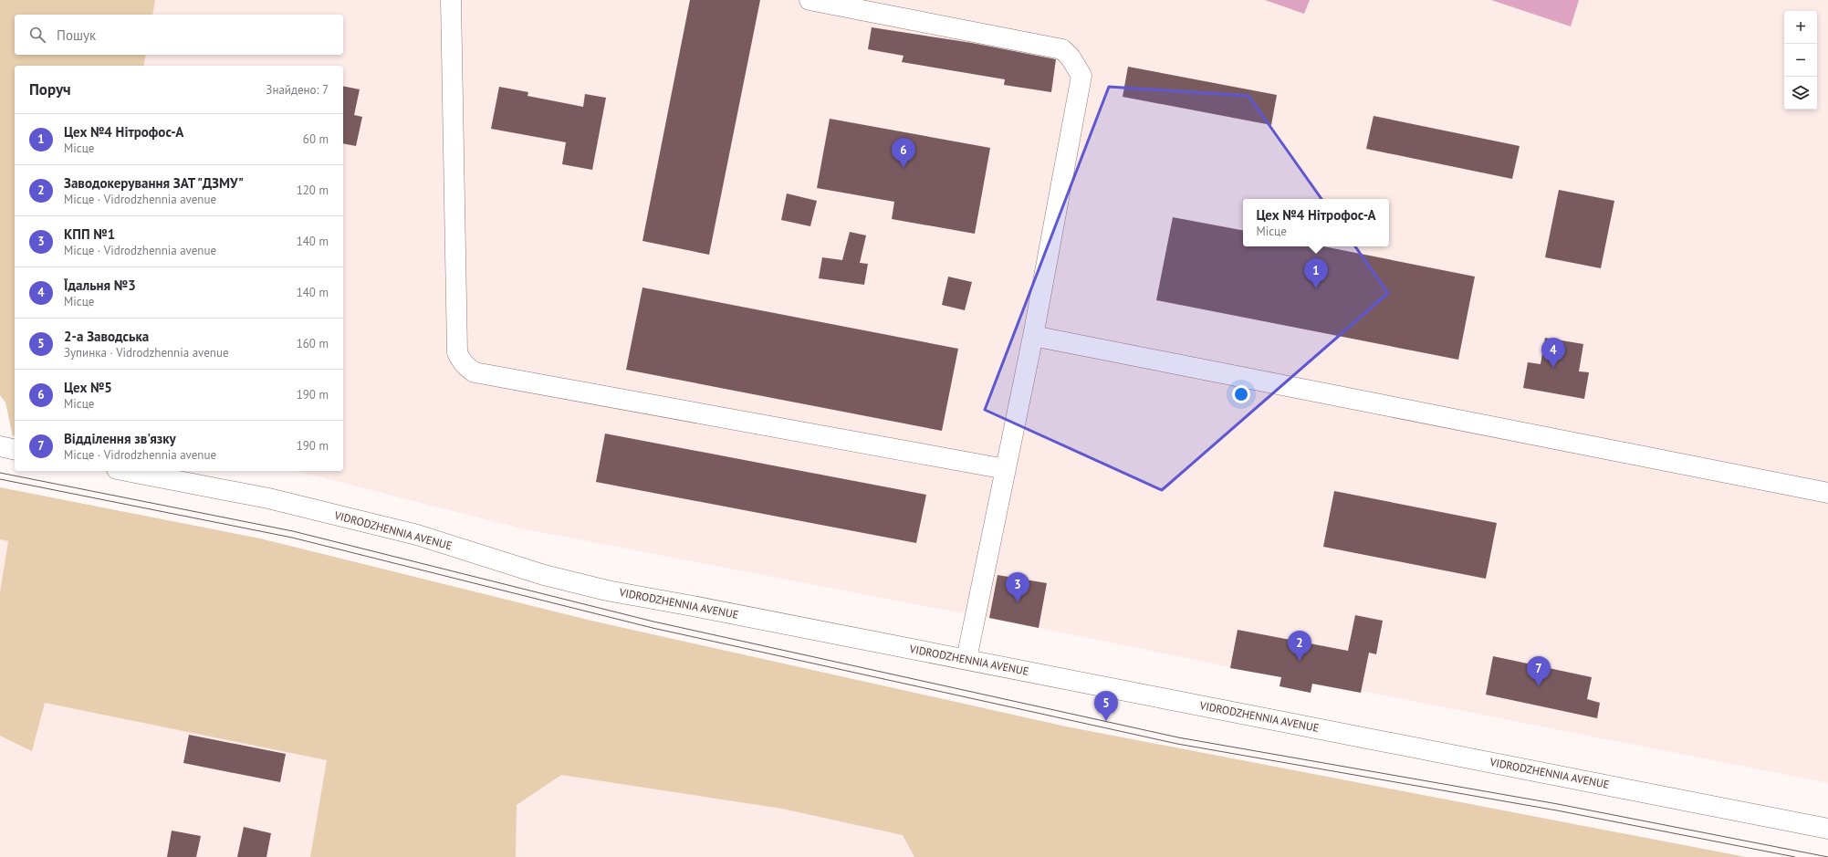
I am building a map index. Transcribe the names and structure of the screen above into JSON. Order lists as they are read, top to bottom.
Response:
{
  "streets": {
    "street": ["VIDRODZHENNIA AVENUE"]
  },
  "page": {
    "map_buttons": ["+", "−"],
    "search": "Пошук",
    "heading": ["Поруч", "Знайдено: 7"],
    "list": [
      {
        "mark": "1",
        "name": "Цех №4 Нітрофос-А",
        "note": "Місце",
        "value": "60 m"
      },
      {
        "mark": "2",
        "name": "Заводокерування ЗАТ \"ДЗМУ\"",
        "note": "Місце · Vidrodzhennia avenue",
        "value": "120 m"
      },
      {
        "mark": "3",
        "name": "КПП №1",
        "note": "Місце · Vidrodzhennia avenue",
        "value": "140 m"
      },
      {
        "mark": "4",
        "name": "Їдальня №3",
        "note": "Місце",
        "value": "140 m"
      },
      {
        "mark": "5",
        "name": "2-а Заводська",
        "note": "Зупинка · Vidrodzhennia avenue",
        "value": "160 m"
      },
      {
        "mark": "6",
        "name": "Цех №5",
        "note": "Місце",
        "value": "190 m"
      },
      {
        "mark": "7",
        "name": "Відділення зв'язку",
        "note": "Місце · Vidrodzhennia avenue",
        "value": "190 m"
      }
    ],
    "pins": [
      "6",
      "1",
      "4",
      "3",
      "2",
      "7",
      "5"
    ],
    "popup": ["Цех №4 Нітрофос-А", "Місце"]
  }
}
